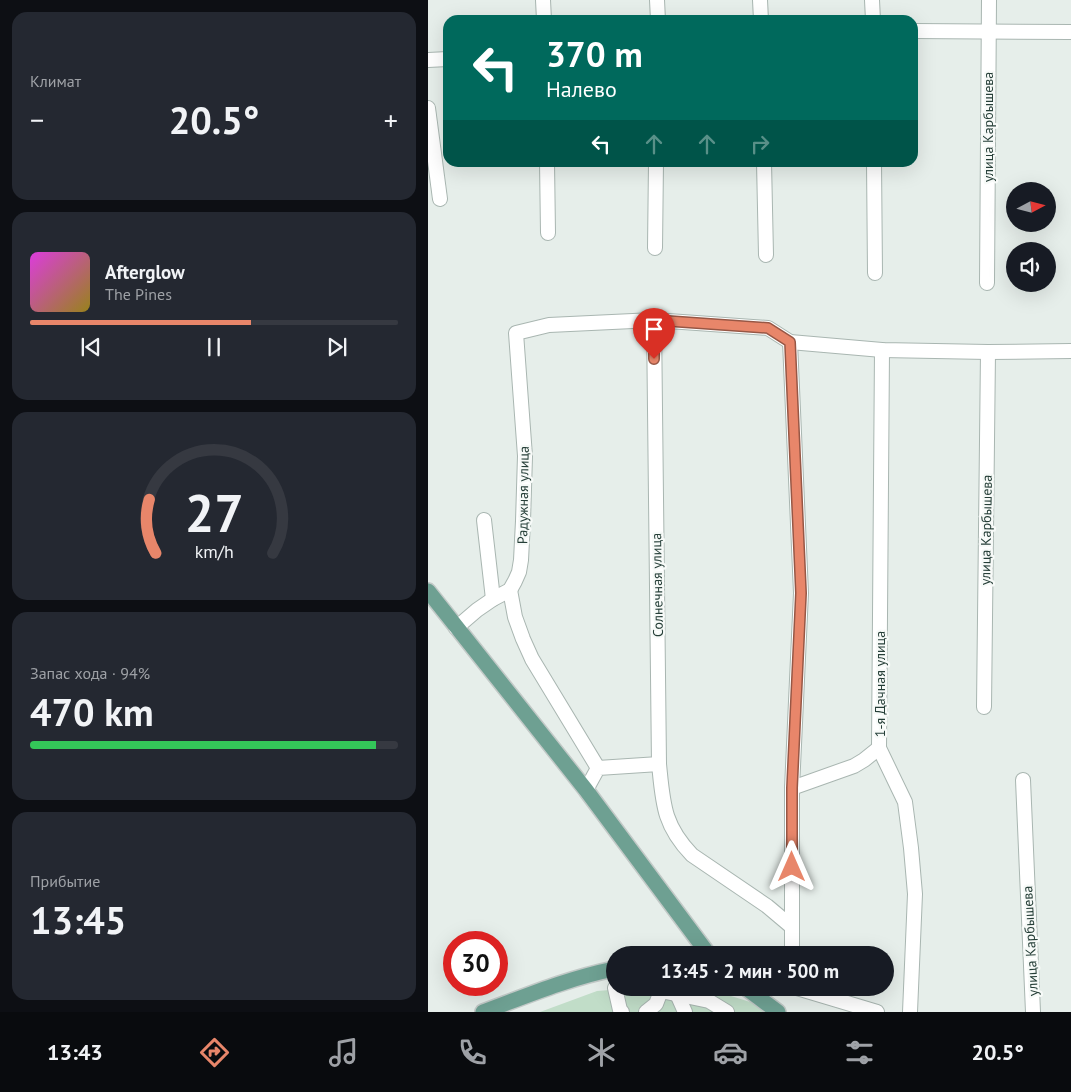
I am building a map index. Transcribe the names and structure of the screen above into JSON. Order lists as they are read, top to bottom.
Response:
{
  "streets": {
    "street": [
      "улица Карбышева",
      "Радужная улица",
      "Солнечная улица",
      "1-я Дачная улица"
    ]
  },
  "crossings": [
    ["Радужная улица", "Солнечная улица"]
  ],
  "north": "right",
  "page": {
    "tile": [
      "Климат",
      ["Запас хода · 94%", "470 km"],
      ["Прибытие", "13:45"]
    ],
    "turn": ["370 m", "Налево"],
    "heat": ["−", "20.5°", "+"],
    "song": ["Afterglow", "The Pines"],
    "limit": "30",
    "trip": "13:45 · 2 мин · 500 m",
    "tabs": ["13:43", "20.5°"],
    "gauge": ["27", "km/h"]
  }
}
